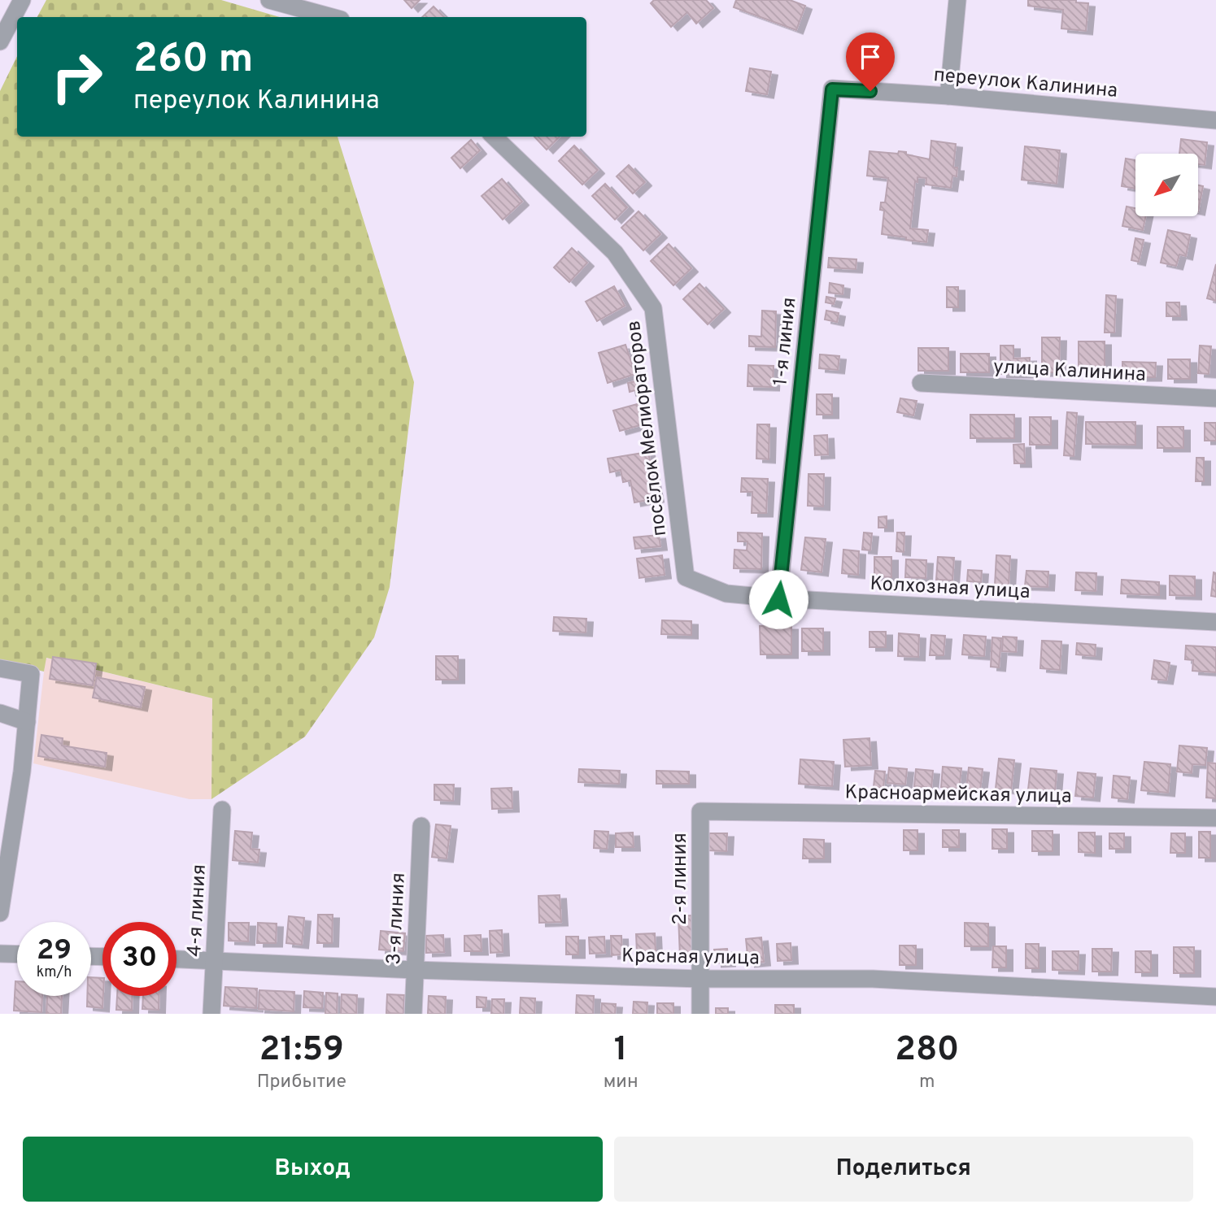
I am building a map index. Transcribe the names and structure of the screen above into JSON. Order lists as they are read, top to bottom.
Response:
{
  "streets": {
    "street": [
      "переулок Калинина",
      "1-я линия",
      "улица Калинина",
      "посёлок Мелиораторов",
      "Колхозная улица",
      "Красноармейская улица",
      "2-я линия",
      "4-я линия",
      "3-я линия",
      "Красная улица"
    ]
  },
  "crossings": [
    ["переулок Калинина", "1-я линия"],
    ["1-я линия", "Колхозная улица"],
    ["посёлок Мелиораторов", "Колхозная улица"],
    ["Красноармейская улица", "2-я линия"],
    ["2-я линия", "Красная улица"],
    ["4-я линия", "Красная улица"],
    ["3-я линия", "Красная улица"]
  ],
  "north": "bottom left",
  "page": {
    "turn": ["260 m", "переулок Калинина"],
    "speed": "29 km/h",
    "limit": "30",
    "eta": [
      "21:59",
      "Прибытие",
      "1",
      "мин",
      "280",
      "m"
    ],
    "buttons": ["Выход", "Поделиться"]
  }
}
